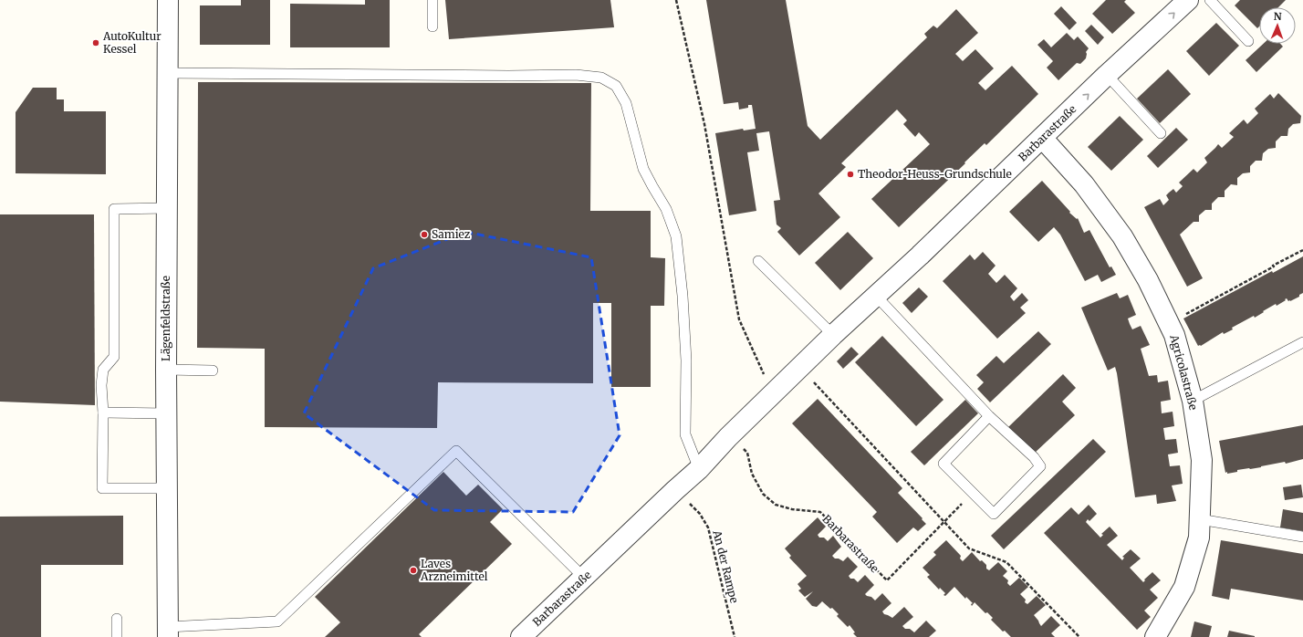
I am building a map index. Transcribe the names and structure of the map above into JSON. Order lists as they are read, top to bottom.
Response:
{
  "streets": {
    "street": ["Barbarastraße", "Lägenfeldstraße", "Agricolastraße"],
    "path": ["An der Rampe"]
  },
  "crossings": [
    ["Barbarastraße", "Agricolastraße"],
    ["Barbarastraße", "An der Rampe"]
  ],
  "places": [
    "AutoKultur Kessel",
    "Theodor-Heuss-Grundschule",
    "Samiez",
    "Laves Arzneimittel"
  ],
  "north": "top"
}
